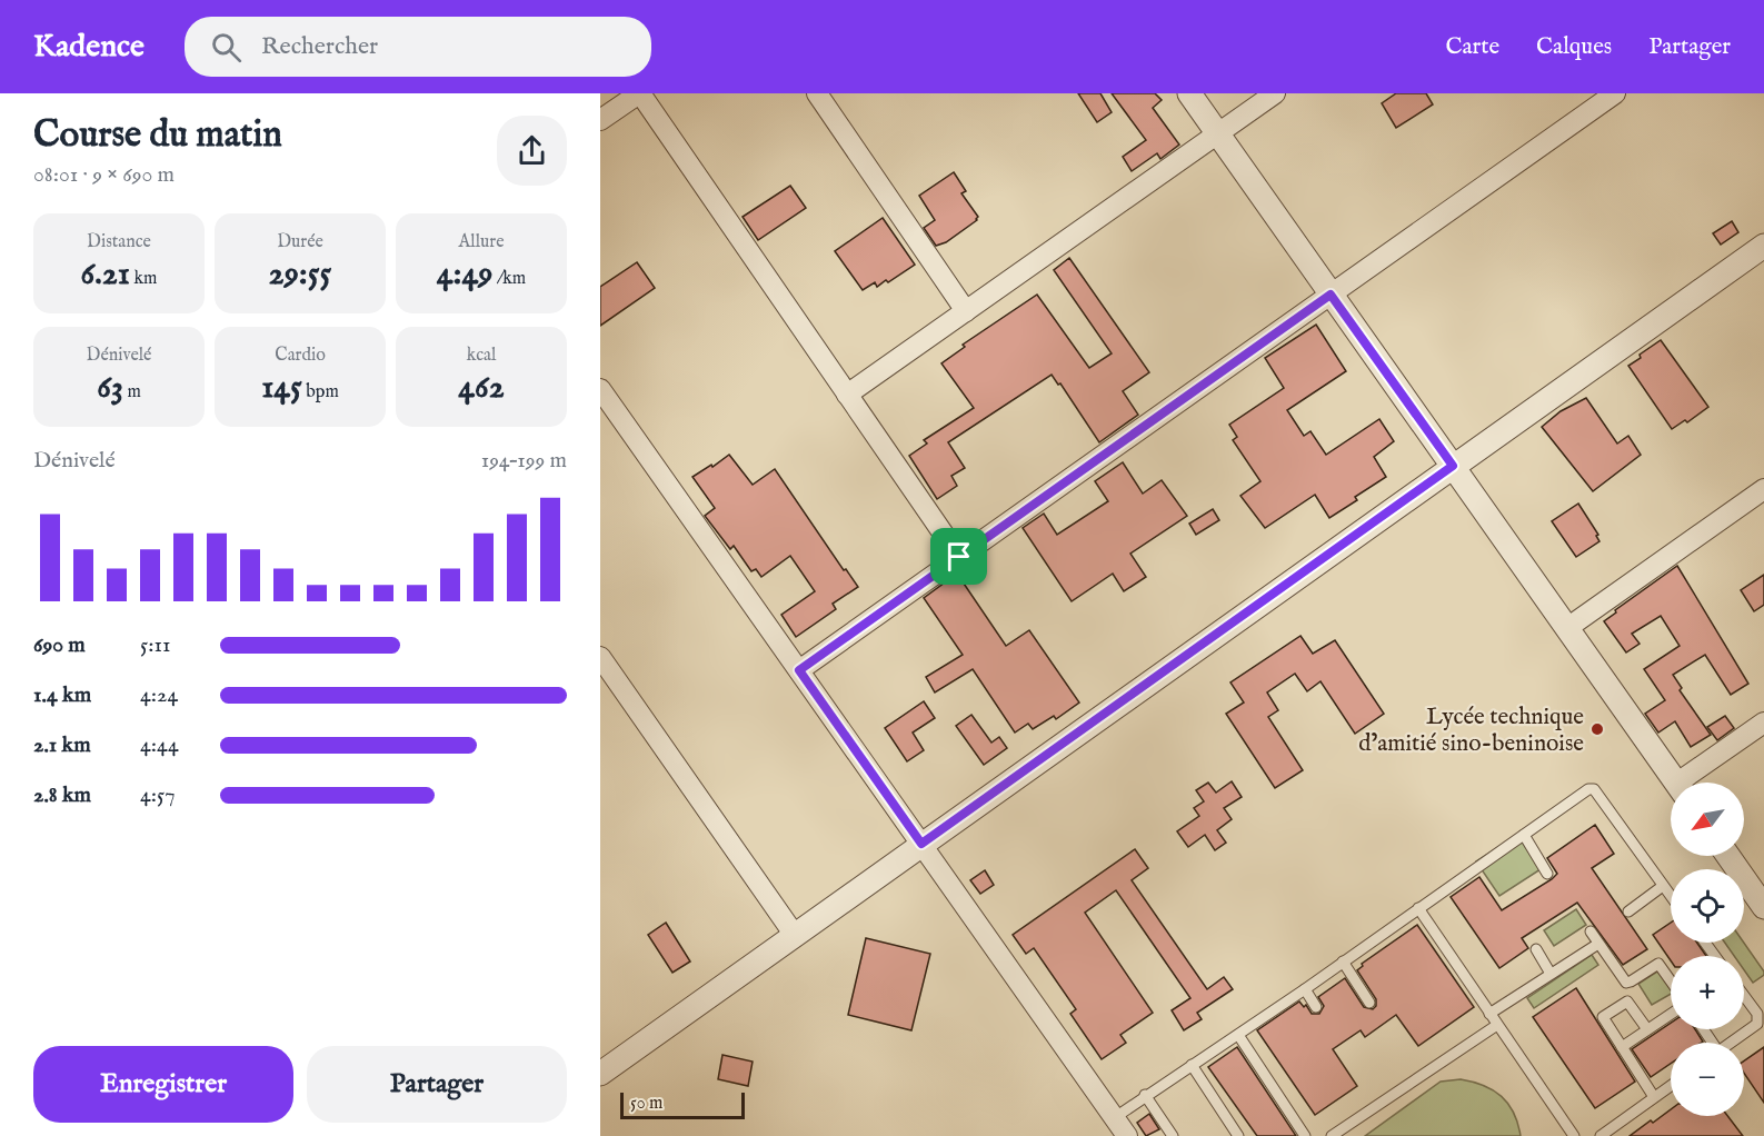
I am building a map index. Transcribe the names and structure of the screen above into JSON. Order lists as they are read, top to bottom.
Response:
{
  "places": ["Lycée technique d’amitié sino-beninoise"],
  "scale_bar": "50 m",
  "north": "bottom left",
  "page": {
    "header": "Kadence",
    "search": "Rechercher",
    "nav": ["Carte", "Calques", "Partager"],
    "heading": ["Course du matin", "08:01 · 9 × 690 m"],
    "stats": [
      ["Distance", "6.21 km"],
      ["Durée", "29:55"],
      ["Allure", "4:49 /km"],
      ["Dénivelé", "63 m"],
      ["Cardio", "145 bpm"],
      ["kcal", "462"]
    ],
    "chart": ["Dénivelé", "194–199 m"],
    "list": [
      {
        "name": "690 m",
        "note": "5:11"
      },
      {
        "name": "1.4 km",
        "note": "4:24"
      },
      {
        "name": "2.1 km",
        "note": "4:44"
      },
      {
        "name": "2.8 km",
        "note": "4:57"
      }
    ],
    "map_buttons": ["+", "−"],
    "buttons": ["Enregistrer", "Partager"],
    "scale": "50 m"
  }
}
